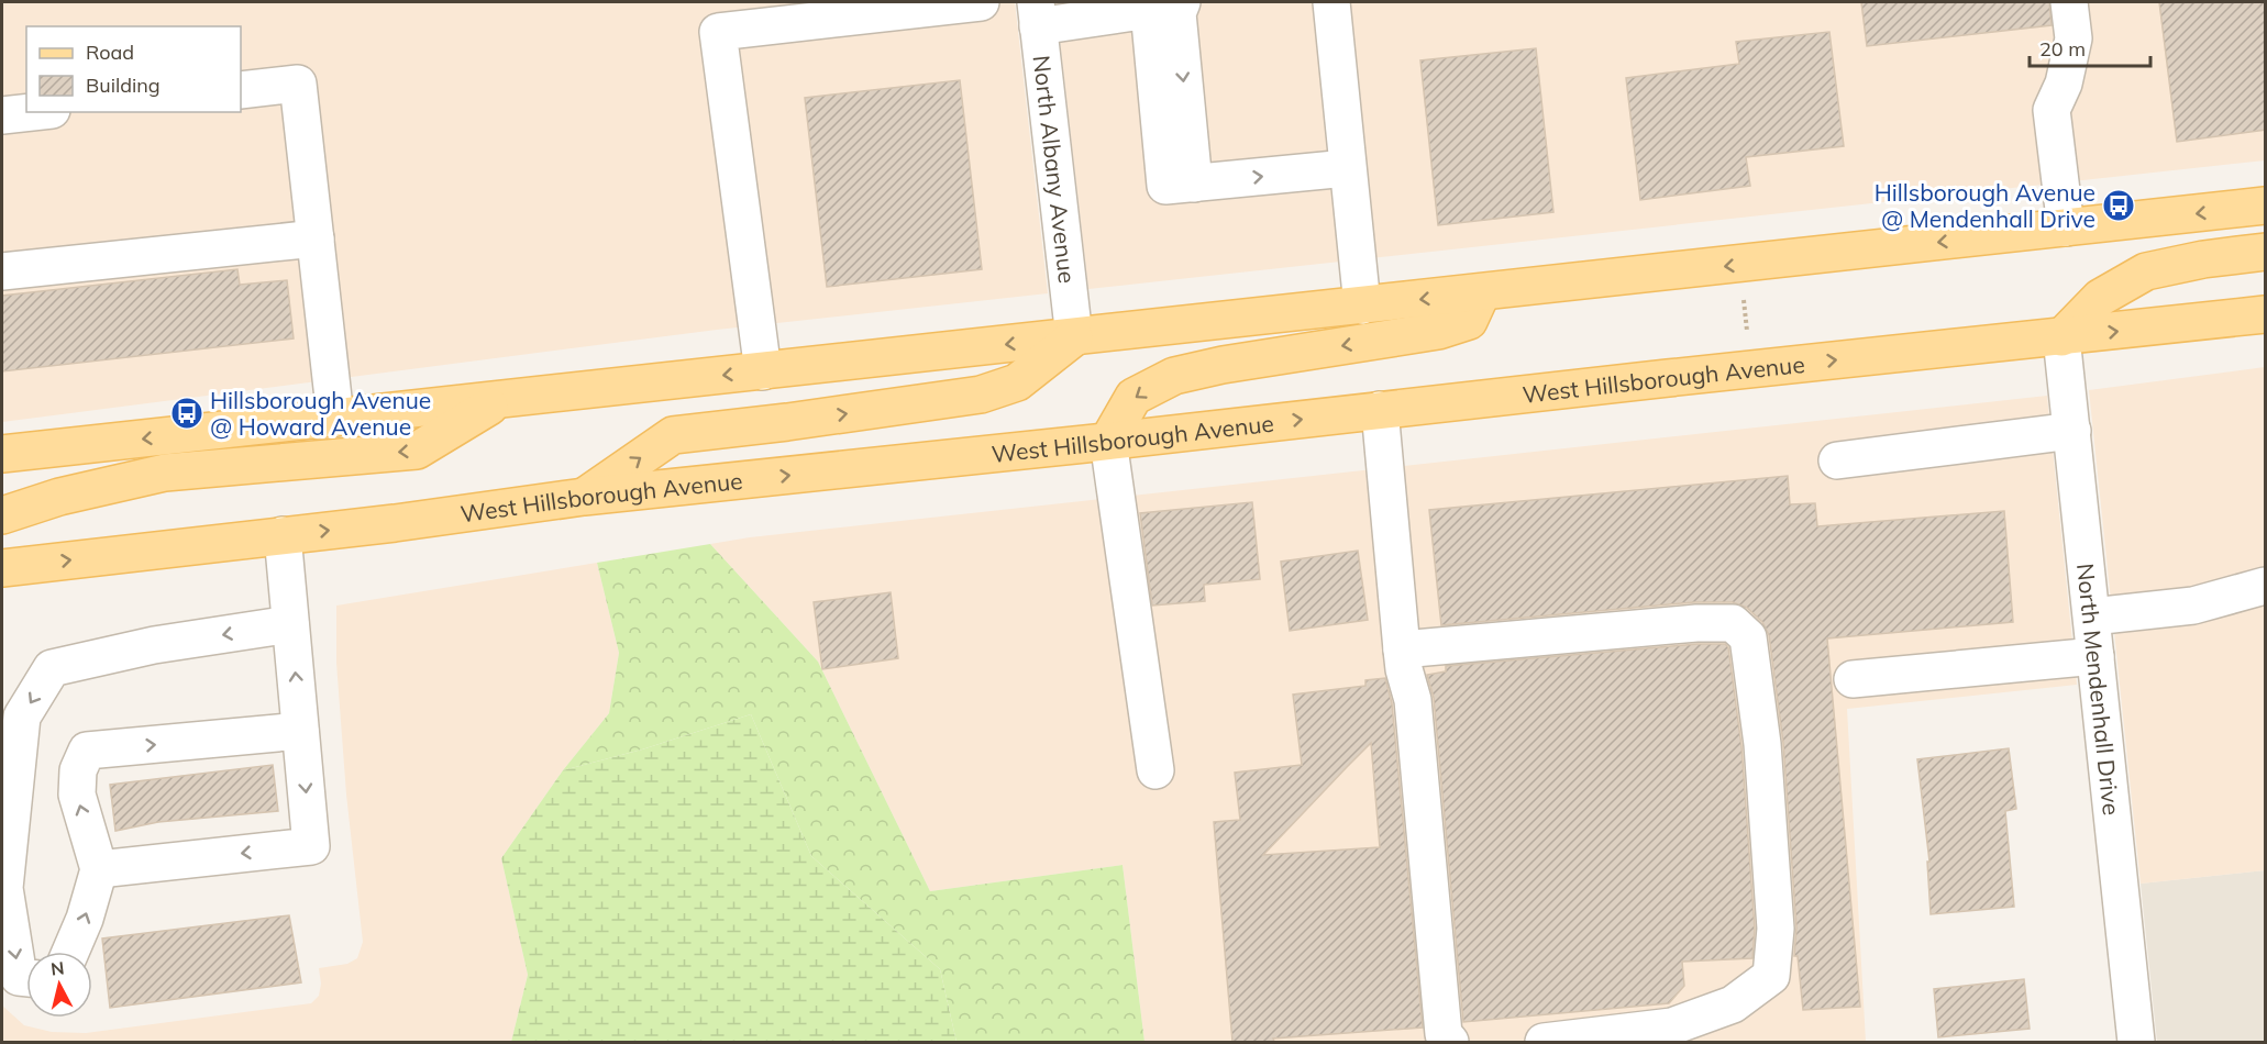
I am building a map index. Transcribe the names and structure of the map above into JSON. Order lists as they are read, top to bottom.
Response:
{
  "streets": {
    "main road": ["West Hillsborough Avenue"],
    "street": ["North Albany Avenue", "North Mendenhall Drive"]
  },
  "crossings": [
    ["West Hillsborough Avenue", "North Mendenhall Drive"]
  ],
  "places": {
    "bus stop": ["Hillsborough Avenue @ Mendenhall Drive", "Hillsborough Avenue @ Howard Avenue"]
  },
  "legend": ["Road", "Building"],
  "scale_bar": "20 m",
  "north": "top"
}
